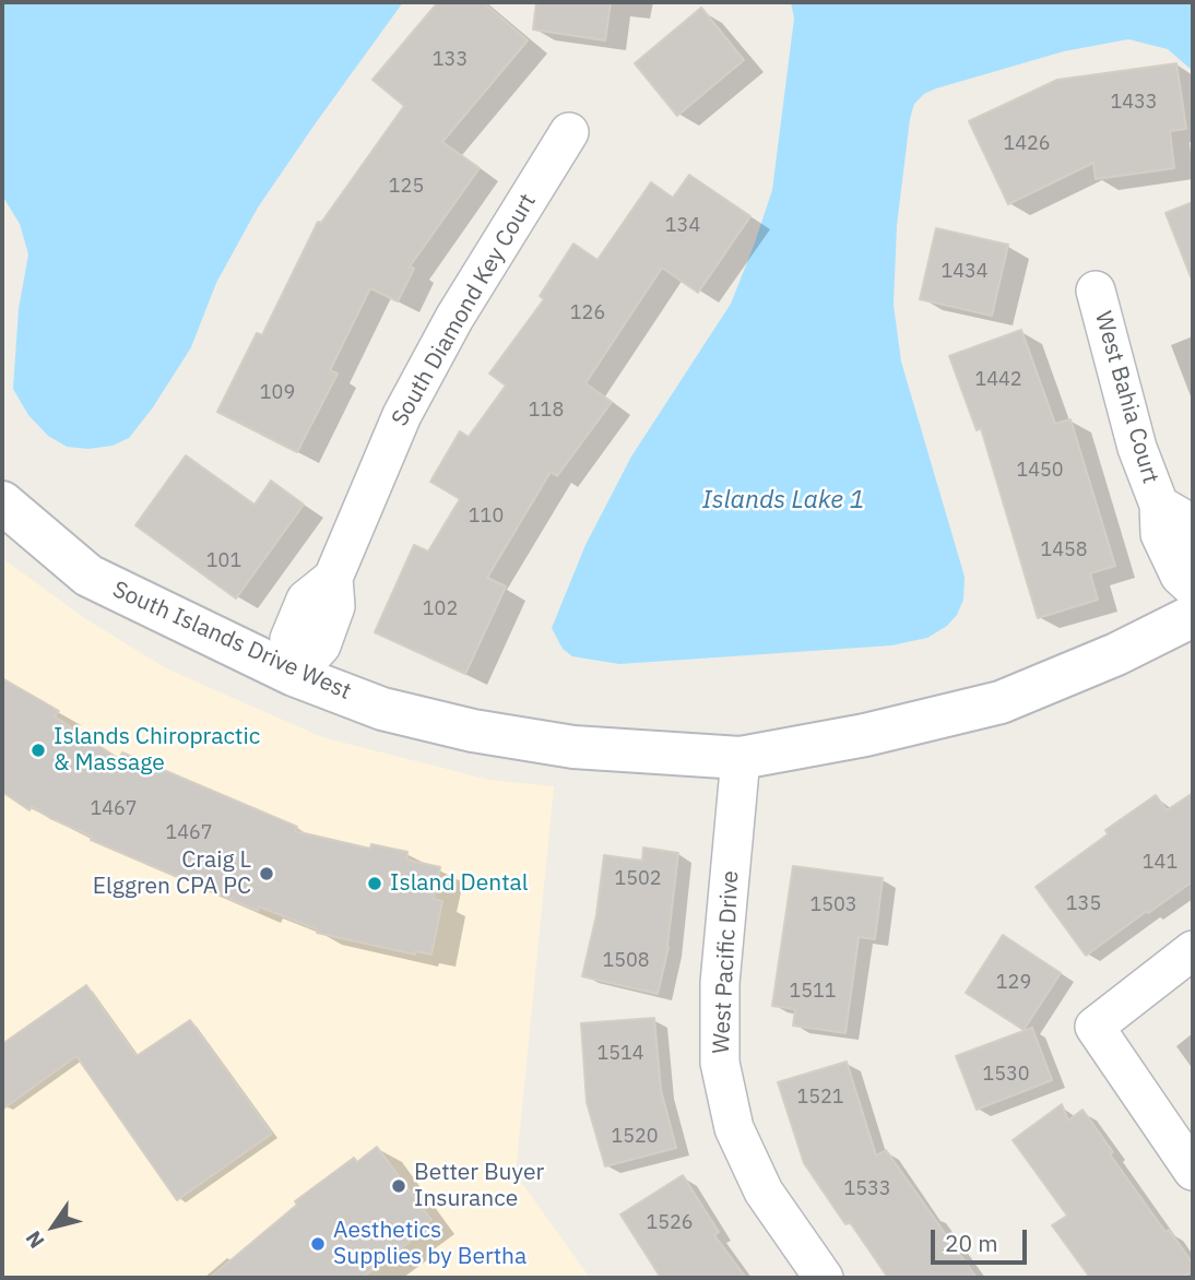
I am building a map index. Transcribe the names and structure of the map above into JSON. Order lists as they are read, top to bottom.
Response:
{
  "streets": {
    "street": [
      "South Diamond Key Court",
      "West Bahia Court",
      "South Islands Drive West",
      "West Pacific Drive"
    ]
  },
  "crossings": [
    ["South Diamond Key Court", "South Islands Drive West"],
    ["South Islands Drive West", "West Pacific Drive"]
  ],
  "water": ["Islands Lake 1"],
  "places": [
    "Islands Chiropractic & Massage",
    "Craig L Elggren CPA PC",
    "Island Dental",
    "Better Buyer Insurance",
    "Aesthetics Supplies by Bertha"
  ],
  "house_numbers": [
    "133",
    "1433",
    "1426",
    "125",
    "134",
    "1434",
    "126",
    "1442",
    "109",
    "118",
    "1450",
    "110",
    "1458",
    "101",
    "102",
    "1467",
    "1467",
    "141",
    "1502",
    "135",
    "1503",
    "1508",
    "129",
    "1511",
    "1514",
    "1530",
    "1521",
    "1520",
    "1533",
    "1526"
  ],
  "scale_bar": "20 m",
  "north": "bottom left"
}
